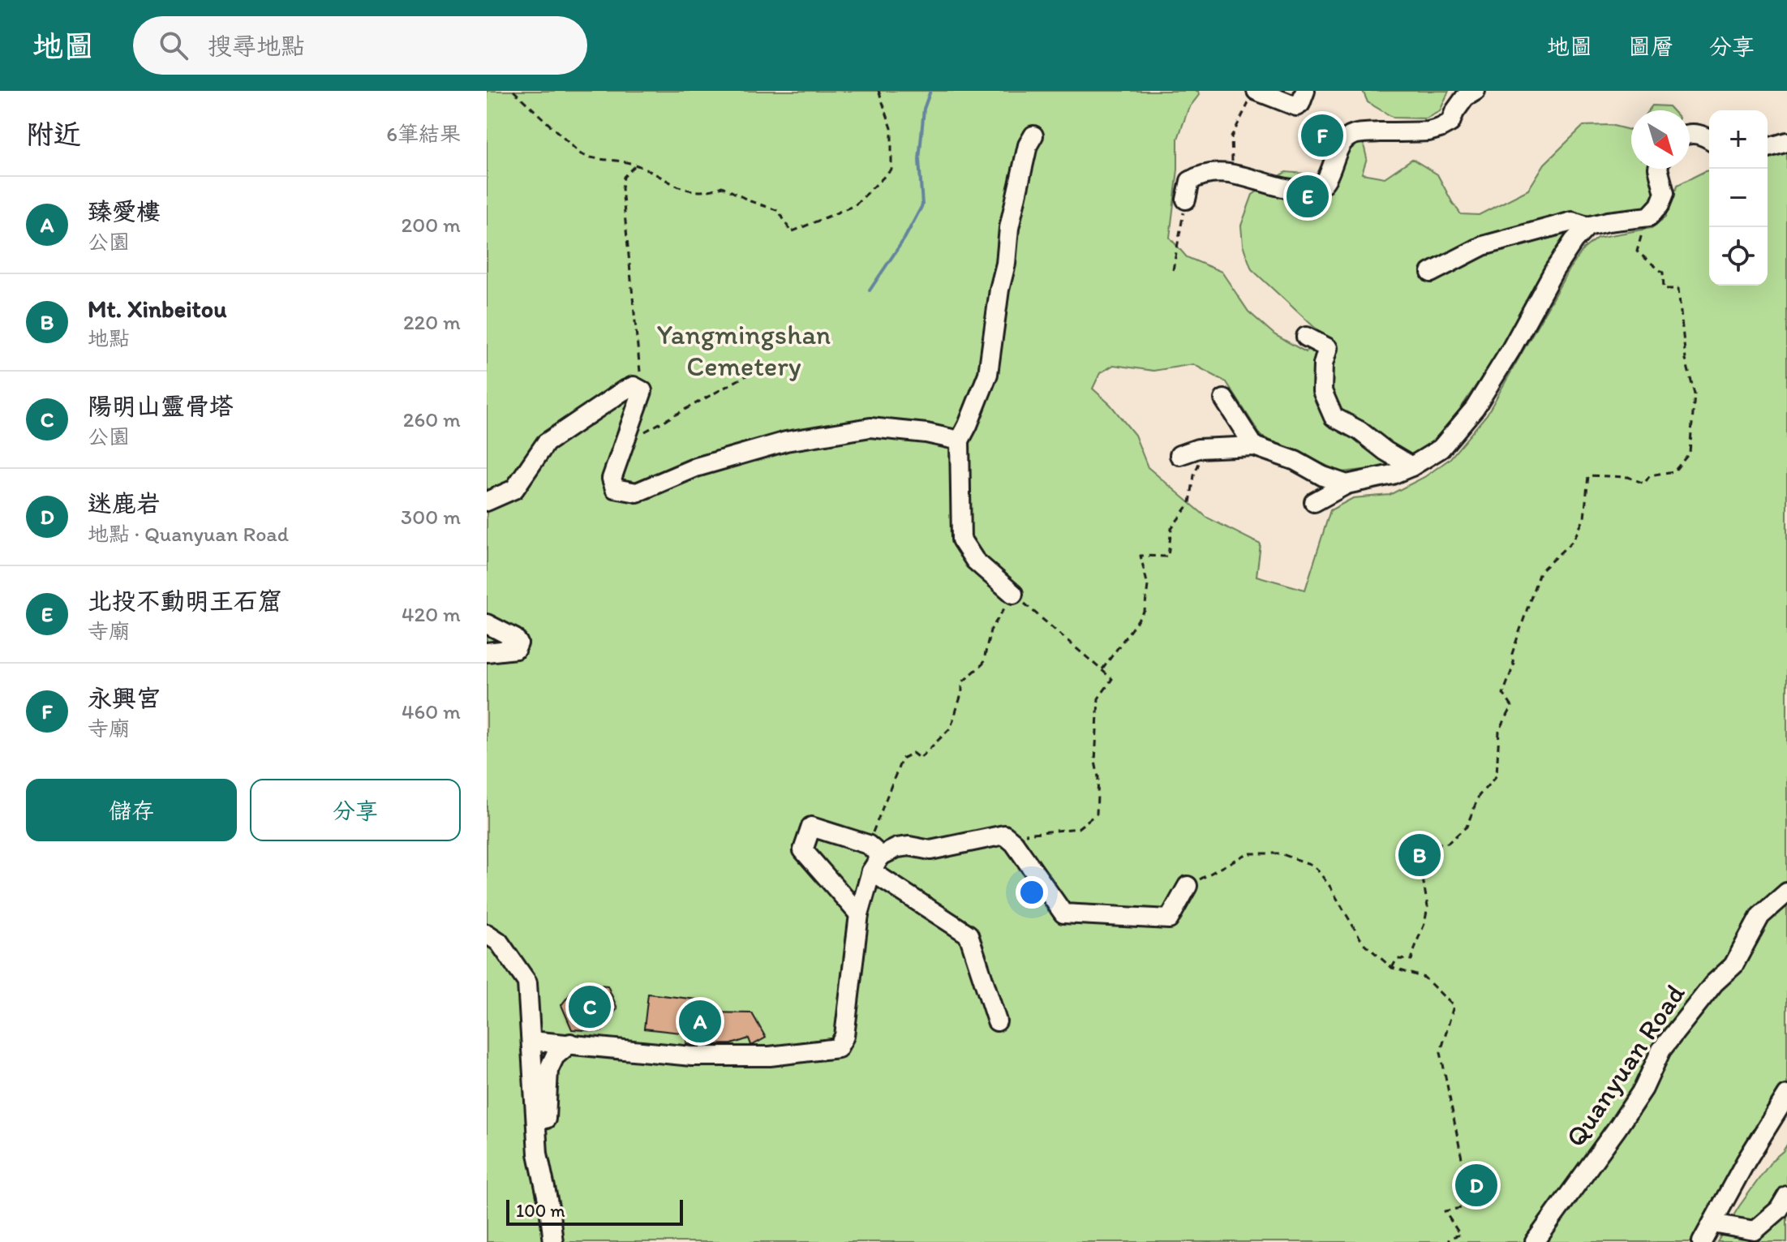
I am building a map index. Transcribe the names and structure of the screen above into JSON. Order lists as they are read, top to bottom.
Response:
{
  "streets": {
    "street": ["Quanyuan Road"]
  },
  "parks": ["Yangmingshan Cemetery"],
  "scale_bar": "100 m",
  "north": "bottom right",
  "page": {
    "header": "地圖",
    "search": "搜尋地點",
    "nav": ["地圖", "圖層", "分享"],
    "heading": ["附近", "6筆結果"],
    "map_buttons": ["+", "−"],
    "pins": [
      "F",
      "E",
      "B",
      "C",
      "A",
      "D"
    ],
    "list": [
      {
        "mark": "A",
        "name": "臻愛樓",
        "note": "公園",
        "value": "200 m"
      },
      {
        "mark": "B",
        "name": "Mt. Xinbeitou",
        "note": "地點",
        "value": "220 m"
      },
      {
        "mark": "C",
        "name": "陽明山靈骨塔",
        "note": "公園",
        "value": "260 m"
      },
      {
        "mark": "D",
        "name": "迷鹿岩",
        "note": "地點 · Quanyuan Road",
        "value": "300 m"
      },
      {
        "mark": "E",
        "name": "北投不動明王石窟",
        "note": "寺廟",
        "value": "420 m"
      },
      {
        "mark": "F",
        "name": "永興宮",
        "note": "寺廟",
        "value": "460 m"
      }
    ],
    "buttons": ["儲存", "分享"],
    "scale": "100 m"
  }
}
